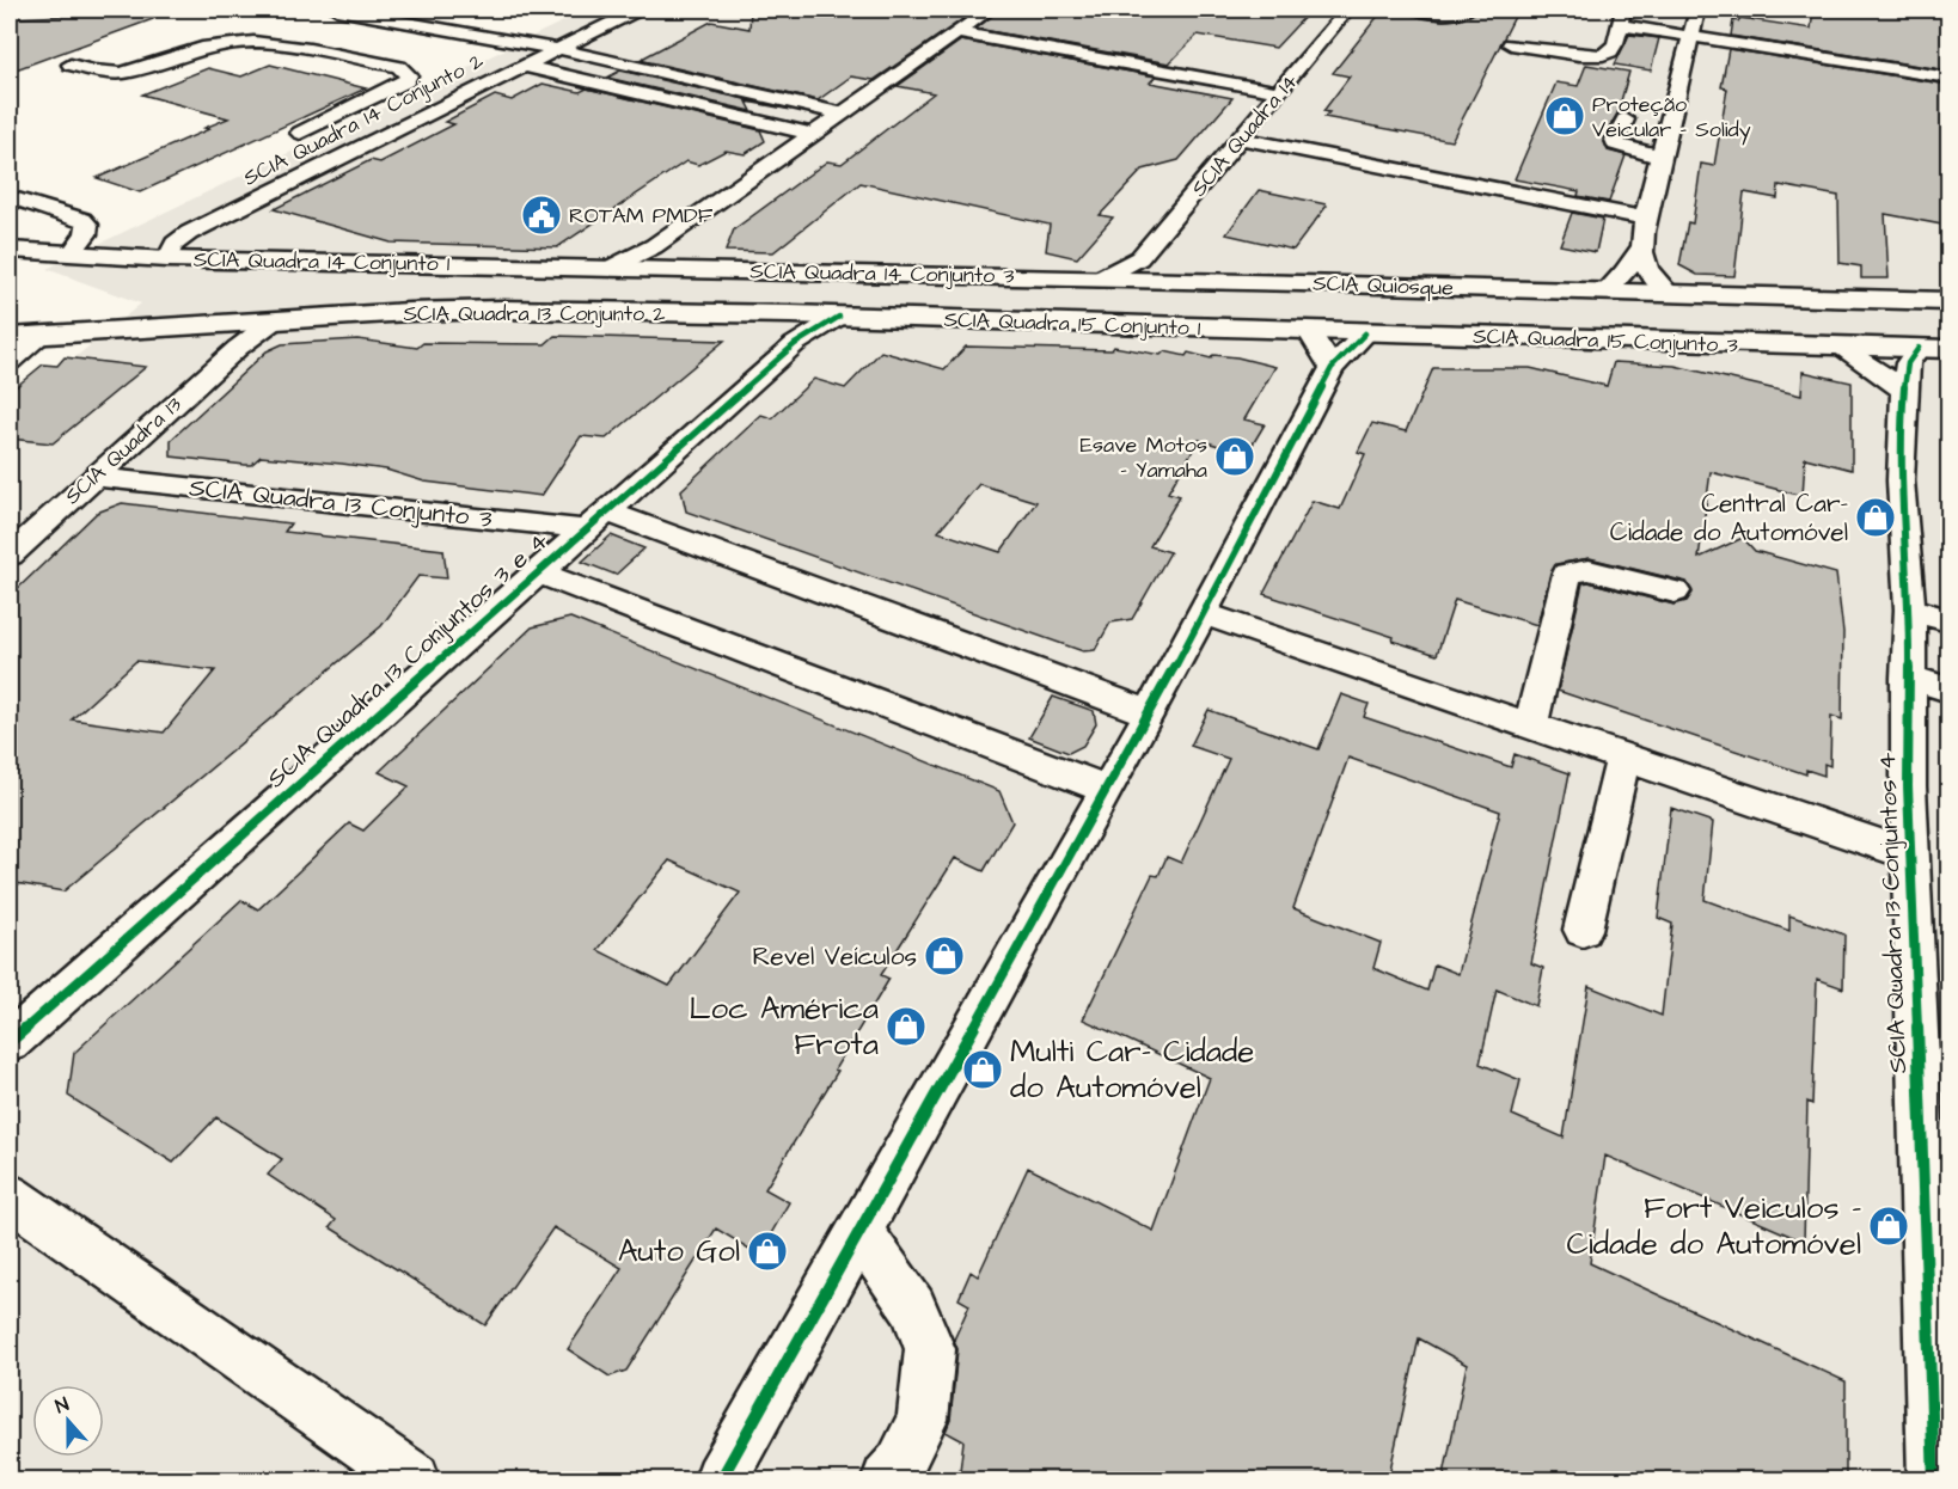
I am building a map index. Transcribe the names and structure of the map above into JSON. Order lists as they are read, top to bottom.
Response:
{
  "streets": {
    "main road": [
      "SCIA Quadra 14 Conjunto 1",
      "SCIA Quadra 14 Conjunto 3",
      "SCIA Quiosque",
      "SCIA Quadra 13 Conjunto 2",
      "SCIA Quadra 15 Conjunto 1",
      "SCIA Quadra 15 Conjunto 3"
    ],
    "street": [
      "SCIA Quadra 14 Conjunto 2",
      "SCIA Quadra 14",
      "SCIA Quadra 13",
      "SCIA Quadra 13 Conjunto 3",
      "SCIA Quadra 13 Conjuntos 3 e 4",
      "SCIA Quadra 13 Conjuntos 4"
    ]
  },
  "crossings": [
    ["SCIA Quadra 14", "SCIA Quadra 14 Conjunto 3"],
    ["SCIA Quadra 14", "SCIA Quiosque"],
    ["SCIA Quadra 14 Conjunto 1", "SCIA Quadra 14 Conjunto 3"],
    ["SCIA Quadra 14 Conjunto 3", "SCIA Quiosque"],
    ["SCIA Quadra 13 Conjunto 2", "SCIA Quadra 15 Conjunto 1"],
    ["SCIA Quadra 13 Conjunto 2", "SCIA Quadra 13"],
    ["SCIA Quadra 13 Conjunto 2", "SCIA Quadra 13 Conjuntos 3 e 4"],
    ["SCIA Quadra 15 Conjunto 1", "SCIA Quadra 15 Conjunto 3"],
    ["SCIA Quadra 15 Conjunto 1", "SCIA Quadra 13 Conjuntos 3 e 4"],
    ["SCIA Quadra 15 Conjunto 3", "SCIA Quadra 13 Conjuntos 4"],
    ["SCIA Quadra 13", "SCIA Quadra 13 Conjunto 3"],
    ["SCIA Quadra 13 Conjunto 3", "SCIA Quadra 13 Conjuntos 3 e 4"]
  ],
  "places": {
    "shop": [
      "Proteção Veicular - Solidy",
      "Esave Motos - Yamaha",
      "Central Car- Cidade do Automóvel",
      "Revel Veículos",
      "Loc América Frota",
      "Multi Car- Cidade do Automóvel",
      "Fort Veiculos - Cidade do Automóvel",
      "Auto Gol"
    ],
    "public building": ["ROTAM PMDF"]
  },
  "north": "top"
}
